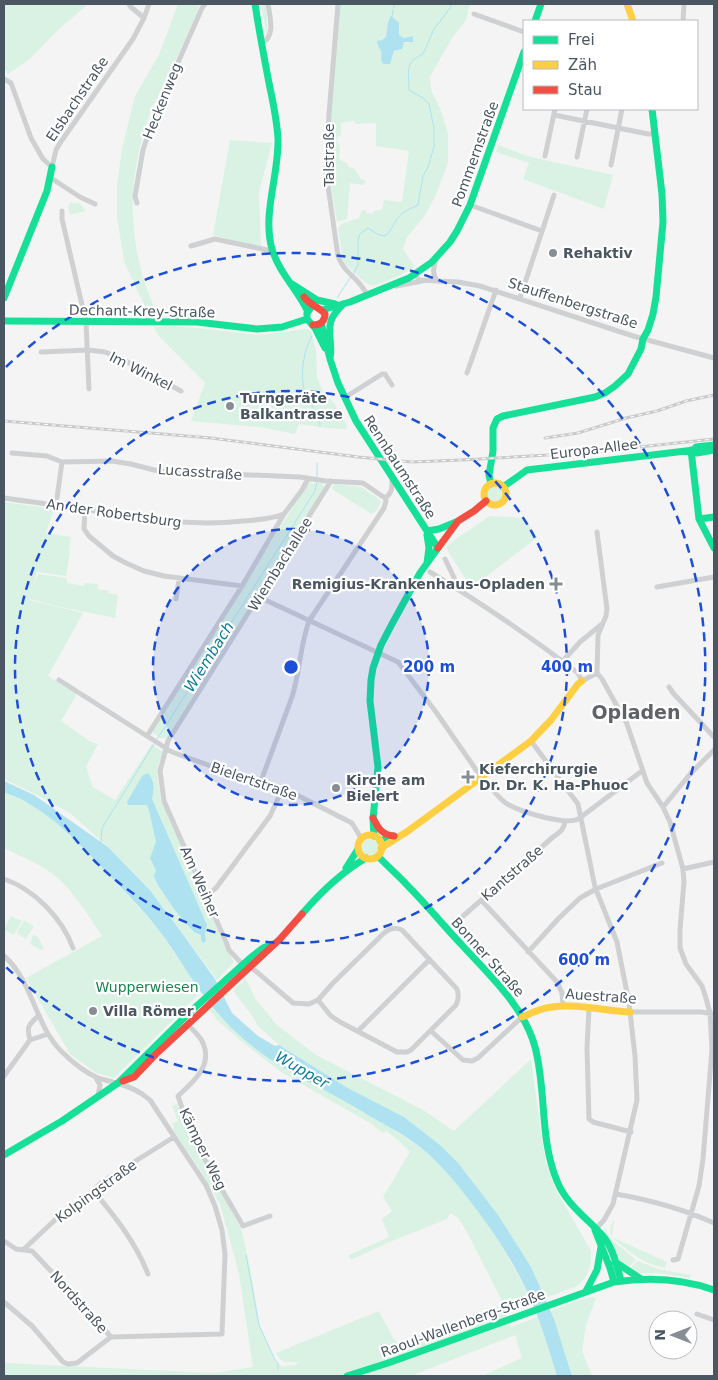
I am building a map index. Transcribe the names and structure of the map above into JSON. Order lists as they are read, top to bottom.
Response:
{
  "streets": {
    "main road": [
      "Elsbachstraße",
      "Pommernstraße",
      "Stauffenbergstraße",
      "Dechant-Krey-Straße",
      "Europa-Allee",
      "Rennbaumstraße",
      "Bonner Straße",
      "Auestraße",
      "Raoul-Wallenberg-Straße"
    ],
    "street": [
      "Heckenweg",
      "Talstraße",
      "Im Winkel",
      "Lucasstraße",
      "An der Robertsburg",
      "Wiembachallee",
      "Bielertstraße",
      "Kantstraße",
      "Am Weiher",
      "Kämper Weg",
      "Kolpingstraße",
      "Nordstraße"
    ]
  },
  "crossings": [
    ["Pommernstraße", "Stauffenbergstraße"],
    ["Talstraße", "Stauffenbergstraße"],
    ["Stauffenbergstraße", "Dechant-Krey-Straße"],
    ["Stauffenbergstraße", "Rennbaumstraße"],
    ["Dechant-Krey-Straße", "Rennbaumstraße"],
    ["Lucasstraße", "Wiembachallee"],
    ["An der Robertsburg", "Wiembachallee"],
    ["Wiembachallee", "Bielertstraße"],
    ["Wiembachallee", "Am Weiher"],
    ["Bielertstraße", "Bonner Straße"],
    ["Bonner Straße", "Auestraße"],
    ["Kolpingstraße", "Nordstraße"]
  ],
  "districts": ["Opladen"],
  "water": ["Wiembach", "Wupper"],
  "parks": ["Wupperwiesen"],
  "places": {
    "other": [
      "Rehaktiv",
      "Turngeräte Balkantrasse",
      "Kirche am Bielert",
      "Villa Römer"
    ],
    "health": ["Remigius-Krankenhaus-Opladen", "Kieferchirurgie Dr. Dr. K. Ha-Phuoc"]
  },
  "legend": ["Frei", "Zäh", "Stau"],
  "north": "left",
  "rings": ["200 m", "400 m", "600 m"]
}
